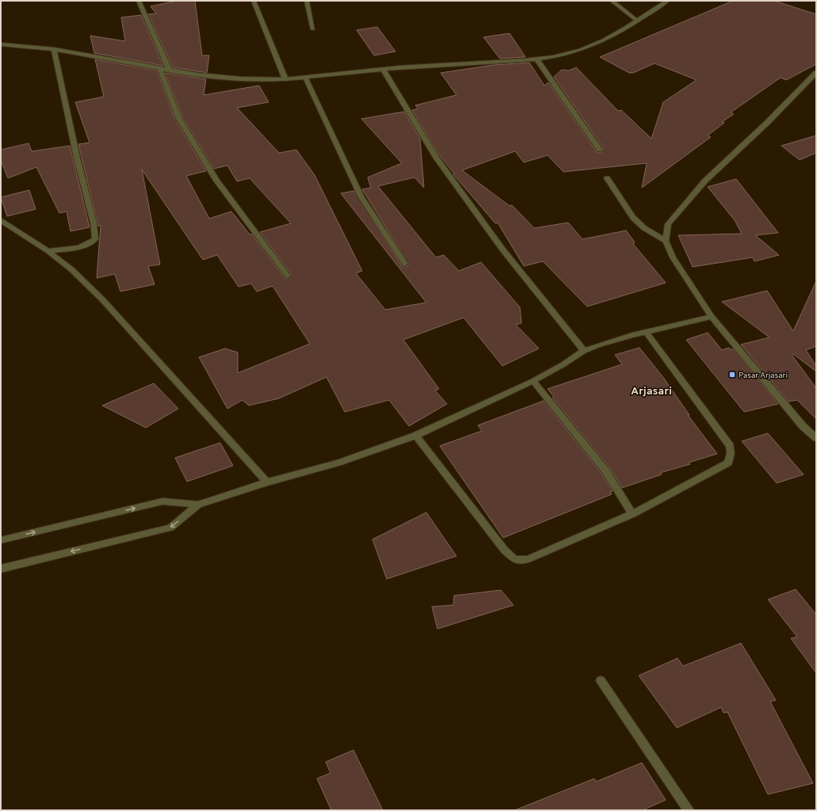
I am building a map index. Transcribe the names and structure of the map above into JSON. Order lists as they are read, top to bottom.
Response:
{
  "districts": ["Arjasari"],
  "places": {
    "transit": ["Pasar Arjasari"]
  }
}
